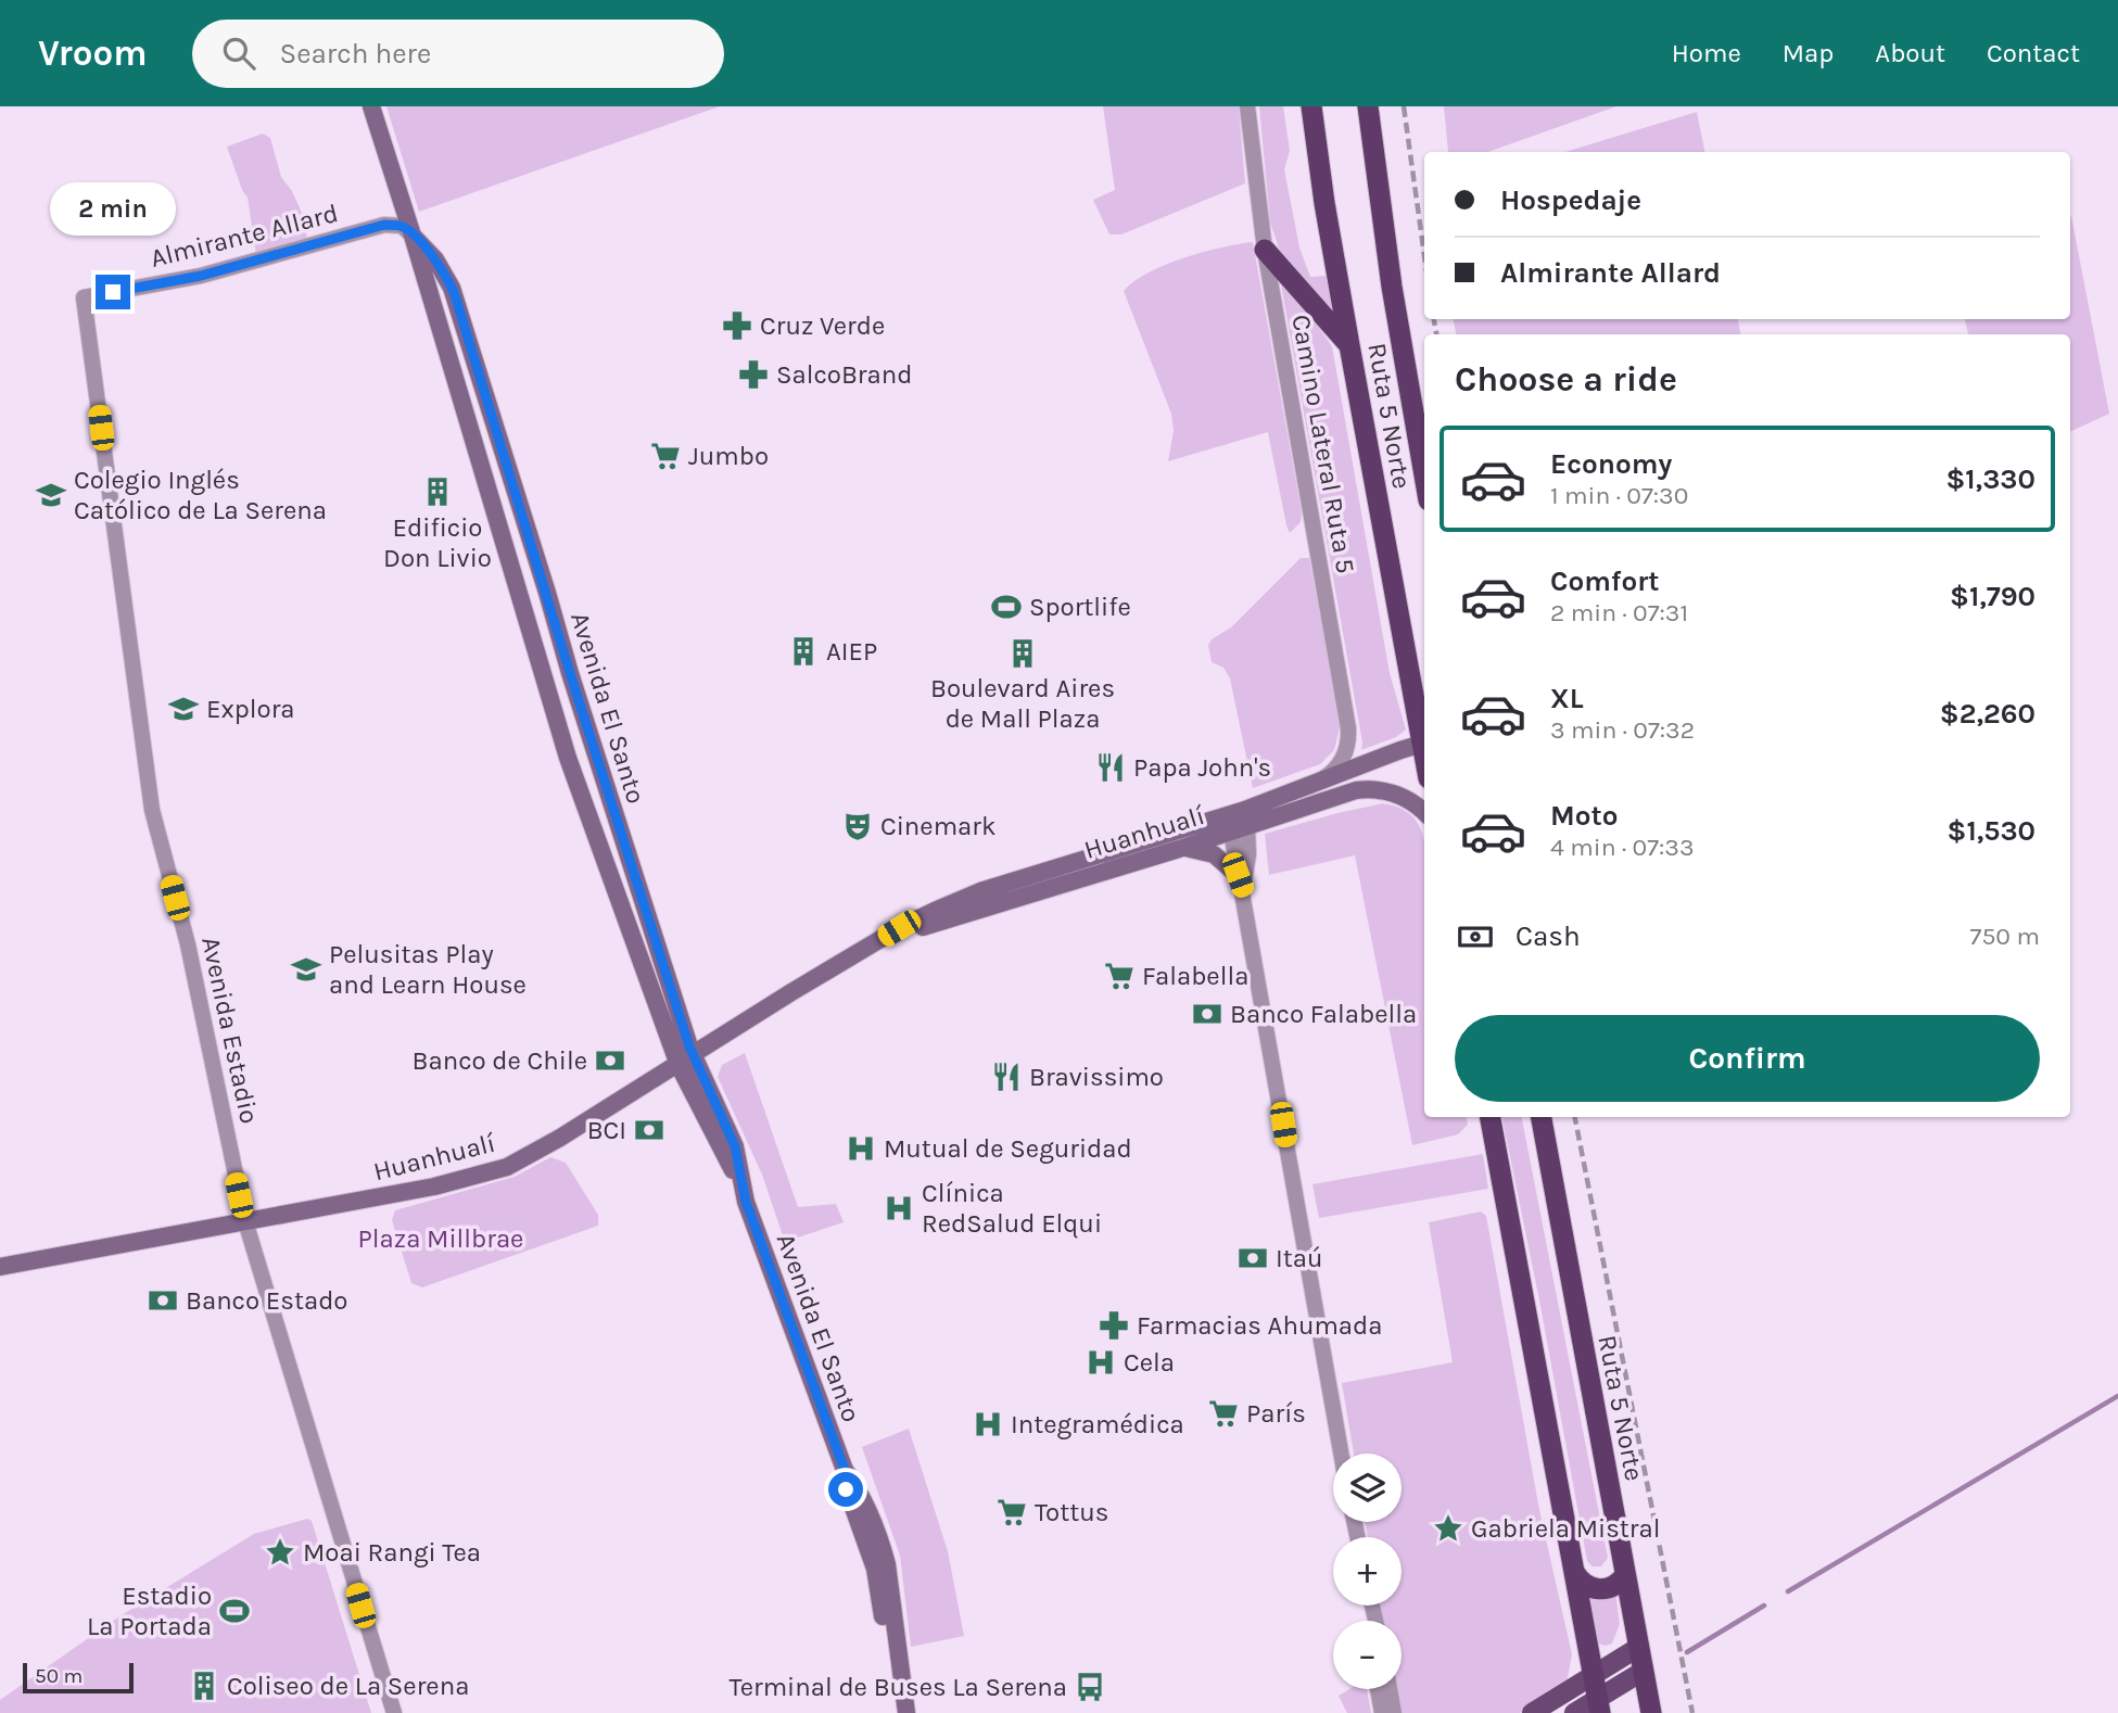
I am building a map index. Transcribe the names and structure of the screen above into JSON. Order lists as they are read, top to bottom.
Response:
{
  "streets": {
    "highway": ["Ruta 5 Norte"],
    "main road": ["Avenida El Santo", "Huanhualí"],
    "street": ["Almirante Allard", "Camino Lateral Ruta 5", "Avenida Estadio"]
  },
  "crossings": [
    ["Almirante Allard", "Avenida El Santo"],
    ["Almirante Allard", "Avenida Estadio"],
    ["Camino Lateral Ruta 5", "Huanhualí"],
    ["Avenida El Santo", "Huanhualí"],
    ["Huanhualí", "Avenida Estadio"]
  ],
  "parks": ["Plaza Millbrae"],
  "places": {
    "pharmacy": ["Cruz Verde", "SalcoBrand", "Farmacias Ahumada"],
    "supermarket": [
      "Jumbo",
      "Falabella",
      "París",
      "Tottus"
    ],
    "building": [
      "Edificio Don Livio",
      "AIEP",
      "Boulevard Aires de Mall Plaza",
      "Coliseo de La Serena"
    ],
    "school or university": ["Colegio Inglés Católico de La Serena", "Explora", "Pelusitas Play and Learn House"],
    "sports": ["Sportlife", "Estadio La Portada"],
    "restaurant": ["Papa John's", "Bravissimo"],
    "theatre": ["Cinemark"],
    "bank": [
      "Banco Falabella",
      "Banco de Chile",
      "BCI",
      "Itaú",
      "Banco Estado"
    ],
    "hospital": [
      "Mutual de Seguridad",
      "Clínica RedSalud Elqui",
      "Cela",
      "Integramédica"
    ],
    "place": ["Gabriela Mistral", "Moai Rangi Tea"],
    "bus stop": ["Terminal de Buses La Serena"]
  },
  "scale_bar": "50 m",
  "page": {
    "header": "Vroom",
    "search": "Search here",
    "nav": [
      "Home",
      "Map",
      "About",
      "Contact"
    ],
    "banner": ["Hospedaje", "Almirante Allard"],
    "bubble": "2 min",
    "heading": "Choose a ride",
    "list": [
      {
        "name": "Economy",
        "note": "1 min · 07:30",
        "value": "$1,330"
      },
      {
        "name": "Comfort",
        "note": "2 min · 07:31",
        "value": "$1,790"
      },
      {
        "name": "XL",
        "note": "3 min · 07:32",
        "value": "$2,260"
      },
      {
        "name": "Moto",
        "note": "4 min · 07:33",
        "value": "$1,530"
      }
    ],
    "pay": ["Cash", "750 m"],
    "buttons": "Confirm",
    "map_buttons": ["+", "−"],
    "scale": "50 m"
  }
}
